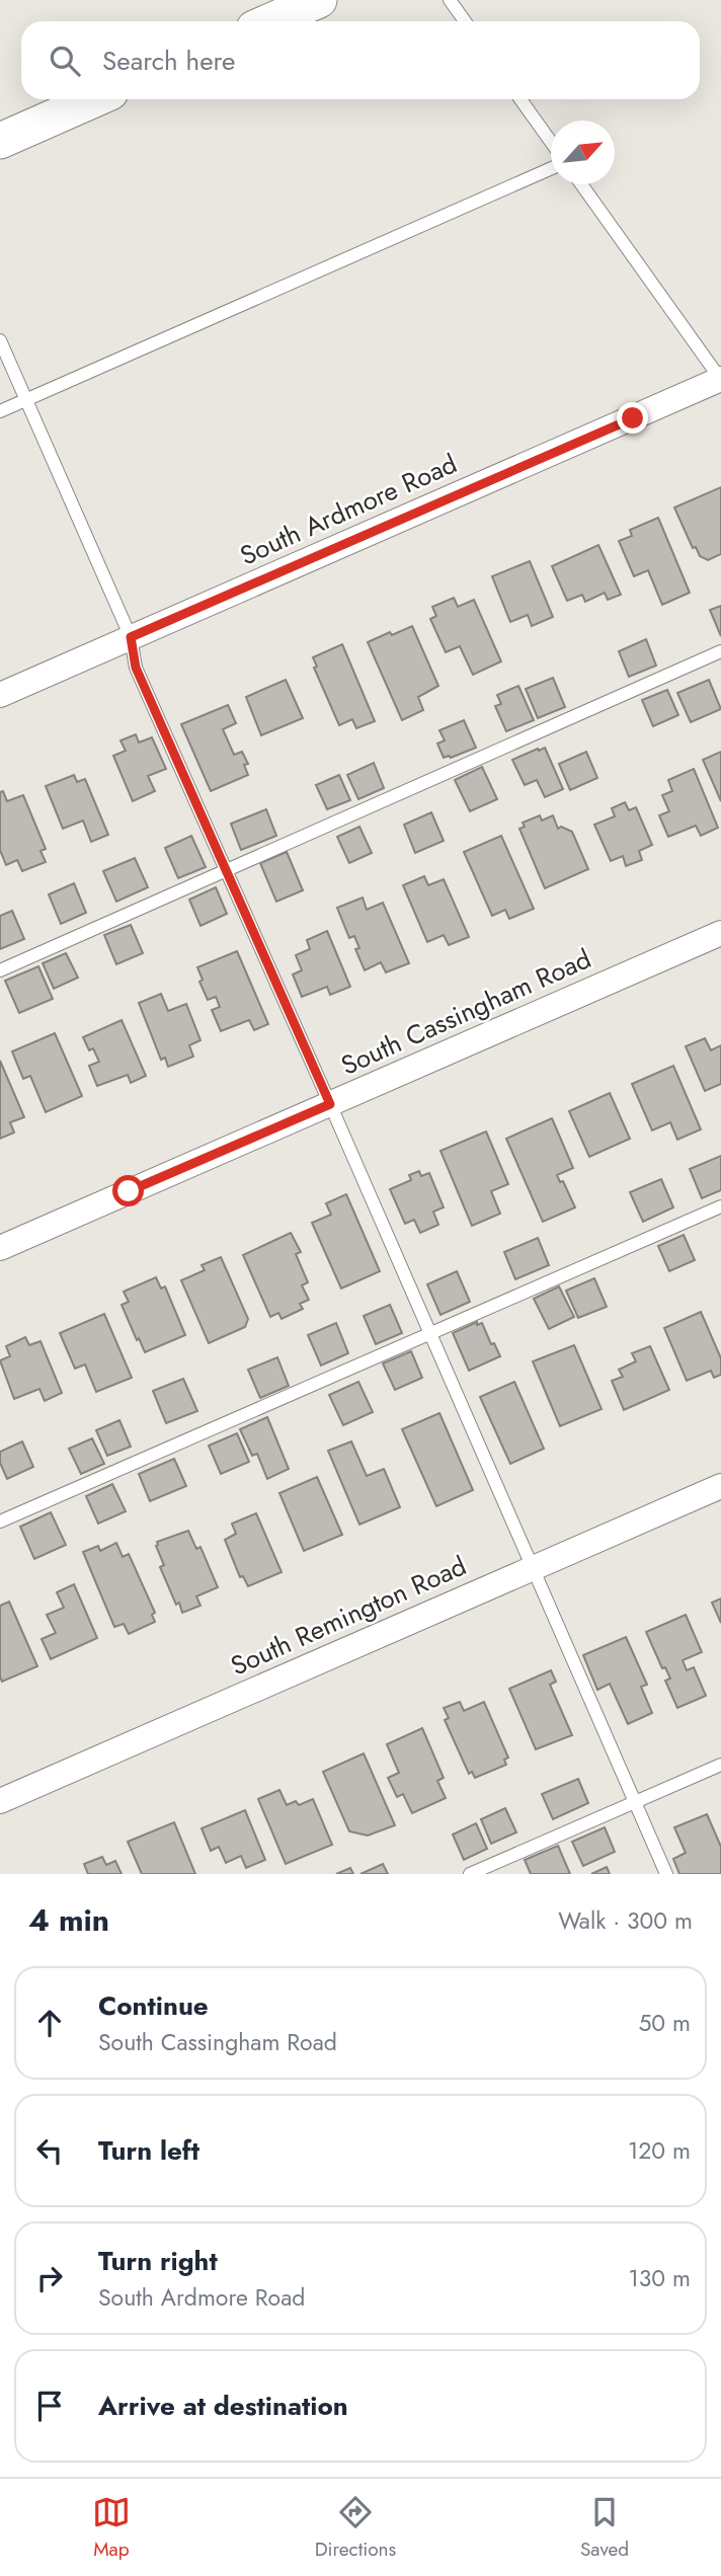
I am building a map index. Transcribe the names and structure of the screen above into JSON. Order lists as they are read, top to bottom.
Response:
{
  "streets": {
    "street": ["South Ardmore Road", "South Cassingham Road", "South Remington Road"]
  },
  "north": "top right",
  "page": {
    "search": "Search here",
    "heading": ["4 min", "Walk · 300 m"],
    "list": [
      ["Continue", "South Cassingham Road", "50 m"],
      ["Turn left", "120 m"],
      ["Turn right", "South Ardmore Road", "130 m"],
      "Arrive at destination"
    ],
    "nav": ["Map", "Directions", "Saved"]
  }
}
